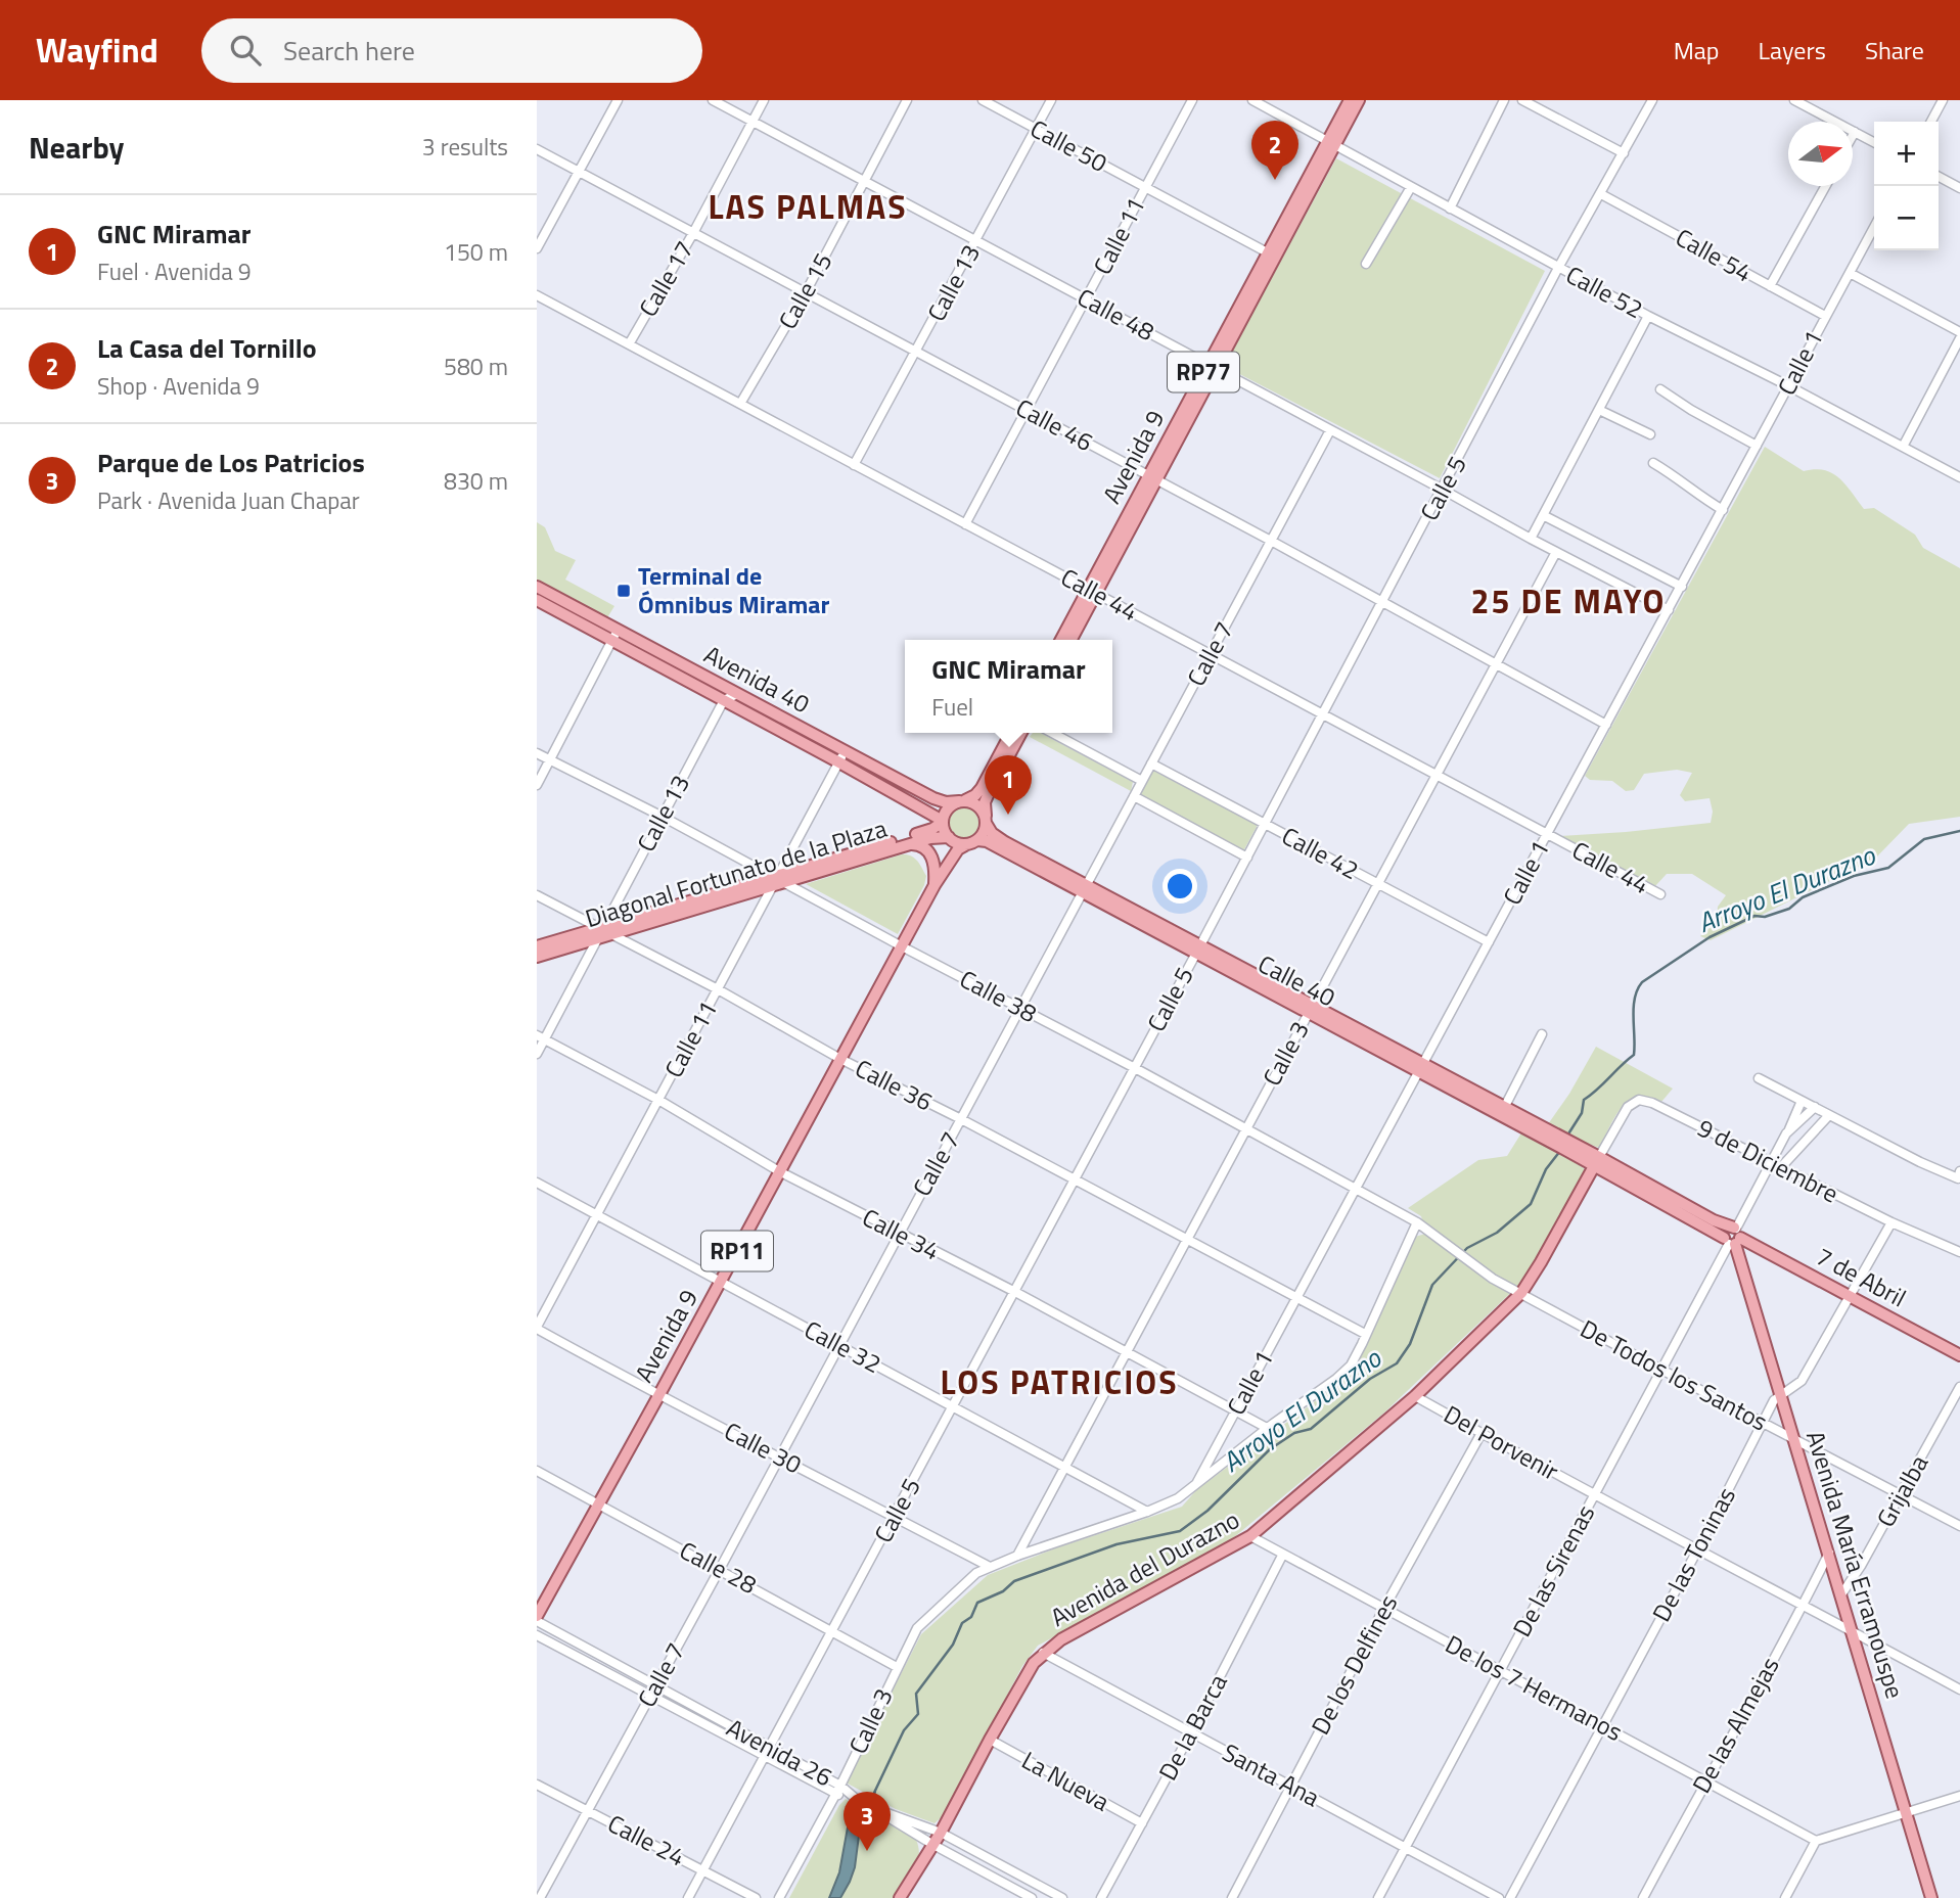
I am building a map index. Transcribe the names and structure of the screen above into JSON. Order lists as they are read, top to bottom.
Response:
{
  "streets": {
    "main road": [
      "RP77",
      "Avenida 9",
      "Avenida 40",
      "Diagonal Fortunato de la Plaza",
      "Calle 40",
      "RP11",
      "7 de Abril",
      "Avenida María Erramouspe",
      "Avenida del Durazno"
    ],
    "street": [
      "Calle 50",
      "Calle 11",
      "Calle 54",
      "Calle 17",
      "Calle 13",
      "Calle 15",
      "Calle 52",
      "Calle 48",
      "Calle 1",
      "Calle 46",
      "Calle 5",
      "Calle 44",
      "Calle 7",
      "Calle 42",
      "Calle 38",
      "Calle 3",
      "Calle 36",
      "9 de Diciembre",
      "Calle 34",
      "Calle 32",
      "De Todos los Santos",
      "Del Porvenir",
      "Calle 30",
      "Grijalba",
      "De las Toninas",
      "Calle 28",
      "De las Sirenas",
      "De los Delfines",
      "De los 7 Hermanos",
      "De las Almejas",
      "De la Barca",
      "Avenida 26",
      "Santa Ana",
      "La Nueva",
      "Calle 24"
    ]
  },
  "crossings": [
    ["Calle 50", "Calle 11"],
    ["Calle 50", "Calle 13"],
    ["Calle 50", "Avenida 9"],
    ["Calle 11", "Calle 48"],
    ["Calle 11", "Calle 46"],
    ["Calle 11", "Calle 44"],
    ["Calle 11", "Avenida 40"],
    ["Calle 11", "Diagonal Fortunato de la Plaza"],
    ["Calle 11", "Calle 38"],
    ["Calle 11", "Calle 36"],
    ["Calle 11", "Calle 34"],
    ["Calle 11", "Calle 32"],
    ["Calle 11", "Calle 30"],
    ["Calle 54", "Calle 1"],
    ["Calle 54", "Calle 5"],
    ["Calle 17", "Calle 48"],
    ["Calle 17", "Calle 46"],
    ["Calle 17", "Calle 44"],
    ["Calle 13", "Calle 48"],
    ["Calle 13", "Calle 46"],
    ["Calle 13", "Calle 44"],
    ["Calle 13", "Avenida 40"],
    ["Calle 13", "Diagonal Fortunato de la Plaza"],
    ["Calle 13", "Calle 38"],
    ["Calle 13", "Calle 36"],
    ["Calle 13", "Calle 34"],
    ["Calle 15", "Calle 48"],
    ["Calle 15", "Calle 46"],
    ["Calle 15", "Calle 44"],
    ["Calle 52", "Calle 1"],
    ["Calle 52", "Avenida 9"],
    ["Calle 52", "Calle 5"],
    ["Calle 48", "Calle 1"],
    ["Calle 48", "Avenida 9"],
    ["Calle 48", "Calle 5"],
    ["Calle 48", "Calle 7"],
    ["Calle 48", "Calle 3"],
    ["Calle 1", "Calle 46"],
    ["Calle 1", "Calle 44"],
    ["Calle 1", "Calle 42"],
    ["Calle 1", "Calle 40"],
    ["Calle 1", "Calle 38"],
    ["Calle 1", "Calle 3"],
    ["Calle 1", "Calle 36"],
    ["Calle 1", "Calle 34"],
    ["Calle 1", "Calle 32"],
    ["Calle 46", "Avenida 9"],
    ["Calle 46", "Calle 5"],
    ["Calle 46", "Calle 7"],
    ["Calle 46", "Calle 3"],
    ["Avenida 9", "Calle 44"],
    ["Avenida 9", "Avenida 40"],
    ["Avenida 9", "Diagonal Fortunato de la Plaza"],
    ["Avenida 9", "Calle 40"],
    ["Avenida 9", "Calle 38"],
    ["Avenida 9", "Calle 36"],
    ["Avenida 9", "Calle 34"],
    ["Avenida 9", "RP11"],
    ["Avenida 9", "Calle 32"],
    ["Avenida 9", "Calle 30"],
    ["Avenida 9", "Calle 28"],
    ["Calle 5", "Calle 44"],
    ["Calle 5", "Calle 42"],
    ["Calle 5", "Calle 40"],
    ["Calle 5", "Calle 38"],
    ["Calle 5", "Calle 36"],
    ["Calle 5", "Calle 34"],
    ["Calle 5", "Calle 32"],
    ["Calle 5", "Calle 30"],
    ["Calle 5", "Calle 28"],
    ["Calle 5", "Avenida 26"],
    ["Calle 5", "Calle 24"],
    ["Calle 44", "Calle 7"],
    ["Calle 44", "Calle 3"],
    ["Calle 7", "Calle 42"],
    ["Calle 7", "Calle 40"],
    ["Calle 7", "Calle 38"],
    ["Calle 7", "Calle 36"],
    ["Calle 7", "Calle 34"],
    ["Calle 7", "Calle 32"],
    ["Calle 7", "Calle 30"],
    ["Calle 7", "Calle 28"],
    ["Calle 7", "Avenida 26"],
    ["Calle 7", "Calle 24"],
    ["Avenida 40", "Diagonal Fortunato de la Plaza"],
    ["Avenida 40", "Calle 40"],
    ["Avenida 40", "RP11"],
    ["Calle 42", "Calle 3"],
    ["Diagonal Fortunato de la Plaza", "Calle 40"],
    ["Diagonal Fortunato de la Plaza", "Calle 38"],
    ["Diagonal Fortunato de la Plaza", "Calle 36"],
    ["Diagonal Fortunato de la Plaza", "RP11"],
    ["Calle 40", "Calle 3"],
    ["Calle 40", "RP11"],
    ["Calle 40", "7 de Abril"],
    ["Calle 38", "Calle 3"],
    ["Calle 38", "De Todos los Santos"],
    ["Calle 3", "Calle 36"],
    ["Calle 3", "Calle 34"],
    ["Calle 3", "Calle 32"],
    ["Calle 3", "Calle 30"],
    ["Calle 3", "Calle 28"],
    ["Calle 3", "Avenida 26"],
    ["9 de Diciembre", "7 de Abril"],
    ["9 de Diciembre", "De las Toninas"],
    ["9 de Diciembre", "Avenida del Durazno"],
    ["9 de Diciembre", "De las Sirenas"],
    ["7 de Abril", "De las Toninas"],
    ["7 de Abril", "Avenida María Erramouspe"],
    ["7 de Abril", "Avenida del Durazno"],
    ["7 de Abril", "De las Sirenas"],
    ["De Todos los Santos", "Grijalba"],
    ["De Todos los Santos", "De las Toninas"],
    ["De Todos los Santos", "Avenida María Erramouspe"],
    ["De Todos los Santos", "Avenida del Durazno"],
    ["De Todos los Santos", "De las Sirenas"],
    ["Del Porvenir", "De las Toninas"],
    ["Del Porvenir", "Avenida María Erramouspe"],
    ["Del Porvenir", "Avenida del Durazno"],
    ["Del Porvenir", "De las Sirenas"],
    ["Del Porvenir", "De los Delfines"],
    ["Del Porvenir", "De las Almejas"],
    ["Grijalba", "Avenida María Erramouspe"],
    ["De las Toninas", "Avenida María Erramouspe"],
    ["De las Toninas", "De los 7 Hermanos"],
    ["Avenida María Erramouspe", "De las Sirenas"],
    ["Avenida María Erramouspe", "De las Almejas"],
    ["Avenida del Durazno", "De los 7 Hermanos"],
    ["Avenida del Durazno", "Santa Ana"],
    ["Avenida del Durazno", "La Nueva"],
    ["De las Sirenas", "De los 7 Hermanos"],
    ["De las Sirenas", "Santa Ana"],
    ["De los Delfines", "De los 7 Hermanos"],
    ["De los Delfines", "Santa Ana"],
    ["De los 7 Hermanos", "De las Almejas"],
    ["De los 7 Hermanos", "De la Barca"],
    ["De la Barca", "Santa Ana"],
    ["De la Barca", "La Nueva"]
  ],
  "districts": ["LAS PALMAS", "25 DE MAYO", "LOS PATRICIOS"],
  "water": ["Arroyo El Durazno"],
  "places": {
    "transit": ["Terminal de Ómnibus Miramar"]
  },
  "north": "right",
  "page": {
    "header": "Wayfind",
    "search": "Search here",
    "nav": ["Map", "Layers", "Share"],
    "heading": ["Nearby", "3 results"],
    "pins": ["2", "1", "3"],
    "map_buttons": ["+", "−"],
    "list": [
      {
        "mark": "1",
        "name": "GNC Miramar",
        "note": "Fuel · Avenida 9",
        "value": "150 m"
      },
      {
        "mark": "2",
        "name": "La Casa del Tornillo",
        "note": "Shop · Avenida 9",
        "value": "580 m"
      },
      {
        "mark": "3",
        "name": "Parque de Los Patricios",
        "note": "Park · Avenida Juan Chapar",
        "value": "830 m"
      }
    ],
    "popup": ["GNC Miramar", "Fuel"]
  }
}
